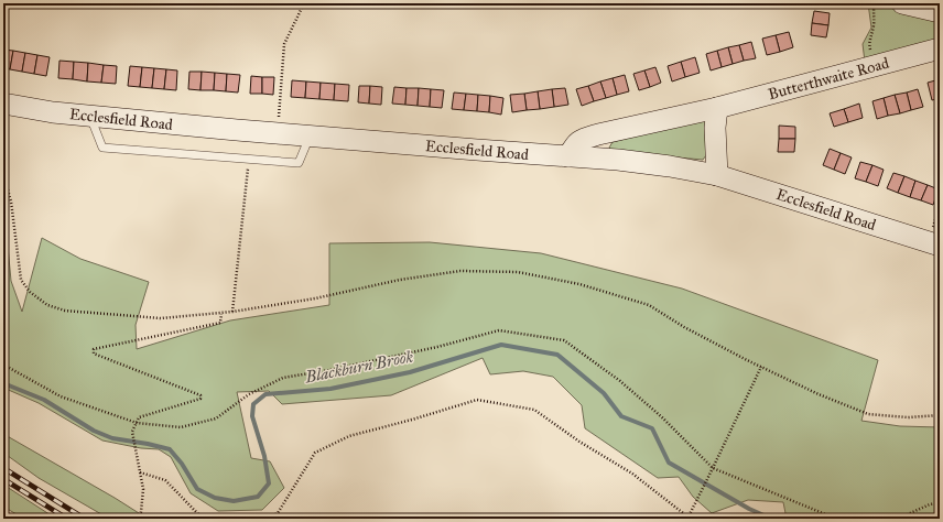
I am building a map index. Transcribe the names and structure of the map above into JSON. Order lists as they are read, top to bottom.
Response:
{
  "streets": {
    "main road": ["Butterthwaite Road", "Ecclesfield Road"]
  },
  "crossings": [
    ["Butterthwaite Road", "Ecclesfield Road"]
  ],
  "water": ["Blackburn Brook"]
}
